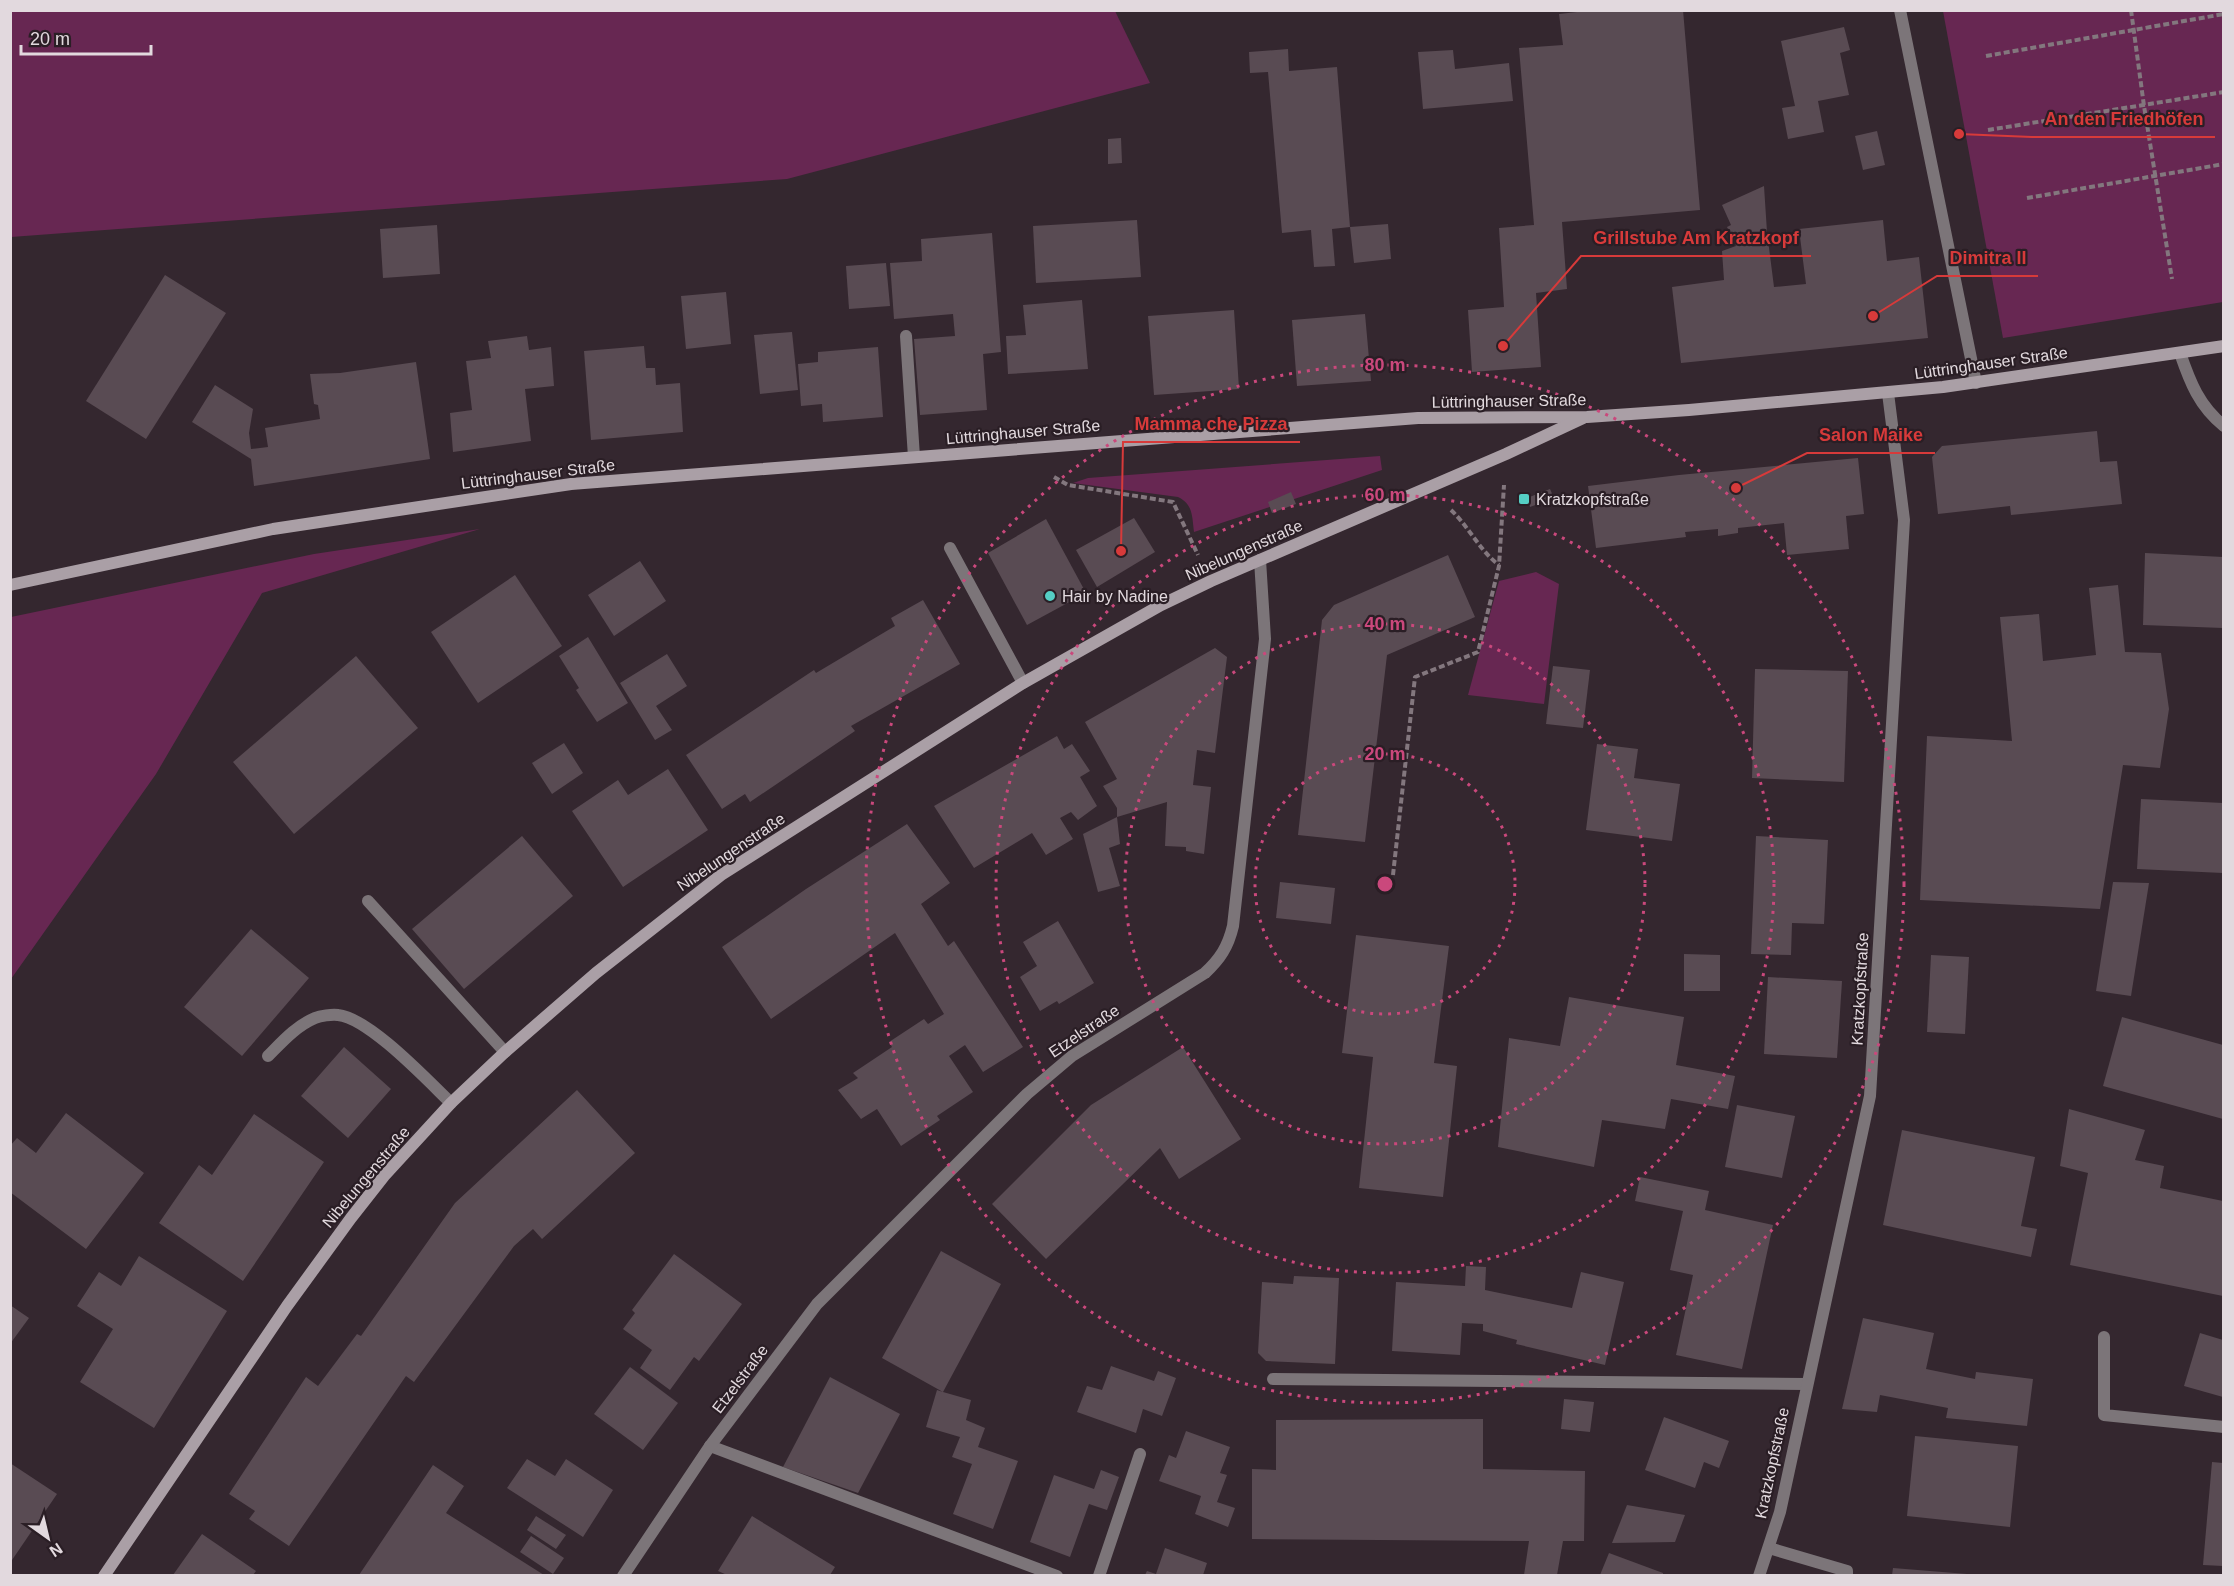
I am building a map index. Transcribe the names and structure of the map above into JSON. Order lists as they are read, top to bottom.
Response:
{
  "streets": {
    "main road": ["Lüttringhauser Straße", "Nibelungenstraße"],
    "street": ["Kratzkopfstraße", "Etzelstraße"]
  },
  "crossings": [
    ["Lüttringhauser Straße", "Nibelungenstraße"],
    ["Lüttringhauser Straße", "Kratzkopfstraße"],
    ["Nibelungenstraße", "Etzelstraße"]
  ],
  "places": {
    "other": [
      "An den Friedhöfen",
      "Dimitra II",
      "Grillstube Am Kratzkopf",
      "Salon Maike",
      "Mamma che Pizza",
      "Hair by Nadine"
    ],
    "transit": ["Kratzkopfstraße"]
  },
  "scale_bar": "20 m",
  "north": "bottom right",
  "rings": [
    "80 m",
    "60 m",
    "40 m",
    "20 m"
  ]
}
